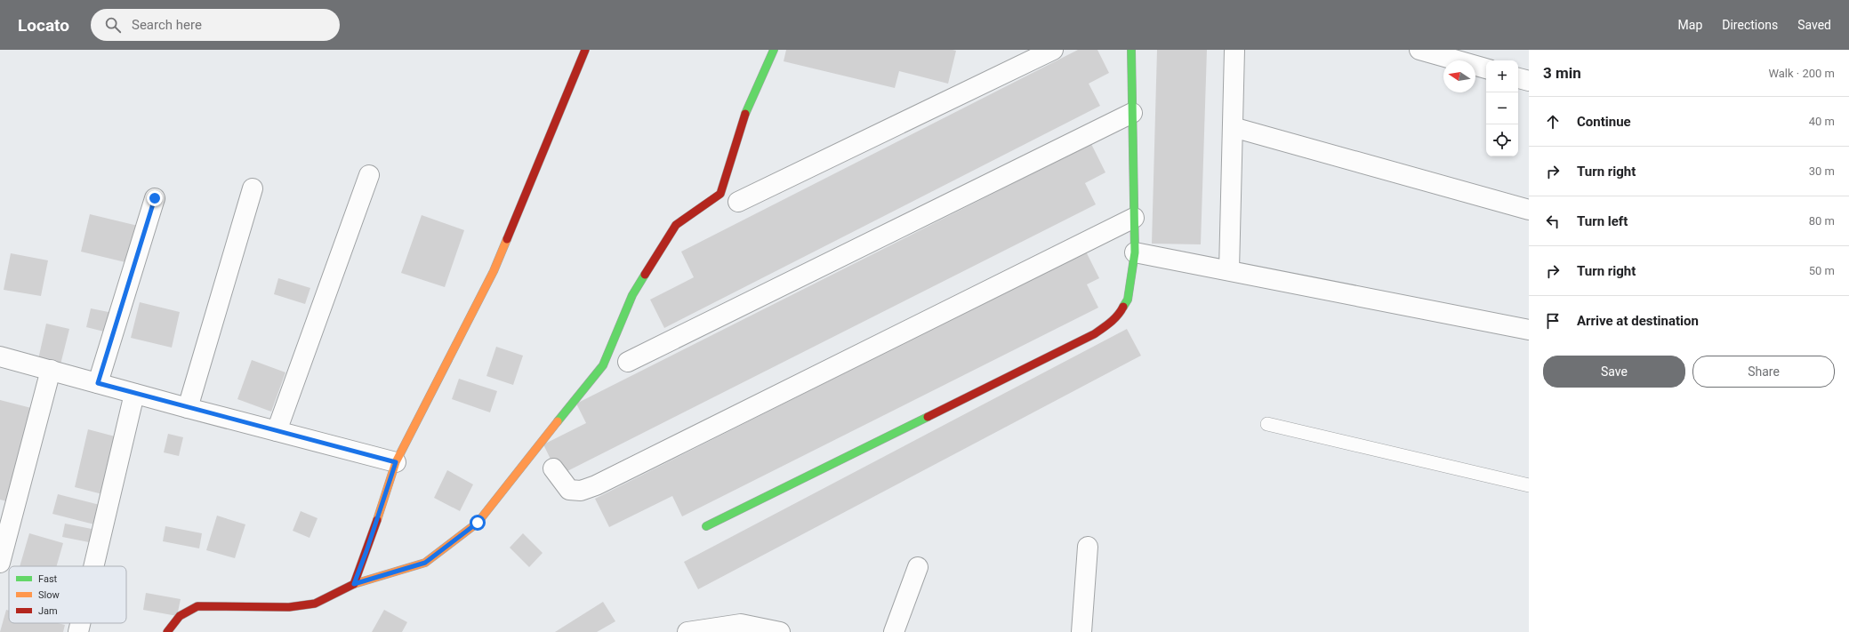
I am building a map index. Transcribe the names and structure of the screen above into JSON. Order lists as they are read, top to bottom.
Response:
{
  "legend": ["Fast", "Slow", "Jam"],
  "north": "left",
  "page": {
    "header": "Locato",
    "search": "Search here",
    "nav": ["Map", "Directions", "Saved"],
    "heading": ["3 min", "Walk · 200 m"],
    "map_buttons": ["+", "−"],
    "list": [
      ["Continue", "40 m"],
      ["Turn right", "30 m"],
      ["Turn left", "80 m"],
      ["Turn right", "50 m"],
      "Arrive at destination"
    ],
    "buttons": ["Save", "Share"]
  }
}
